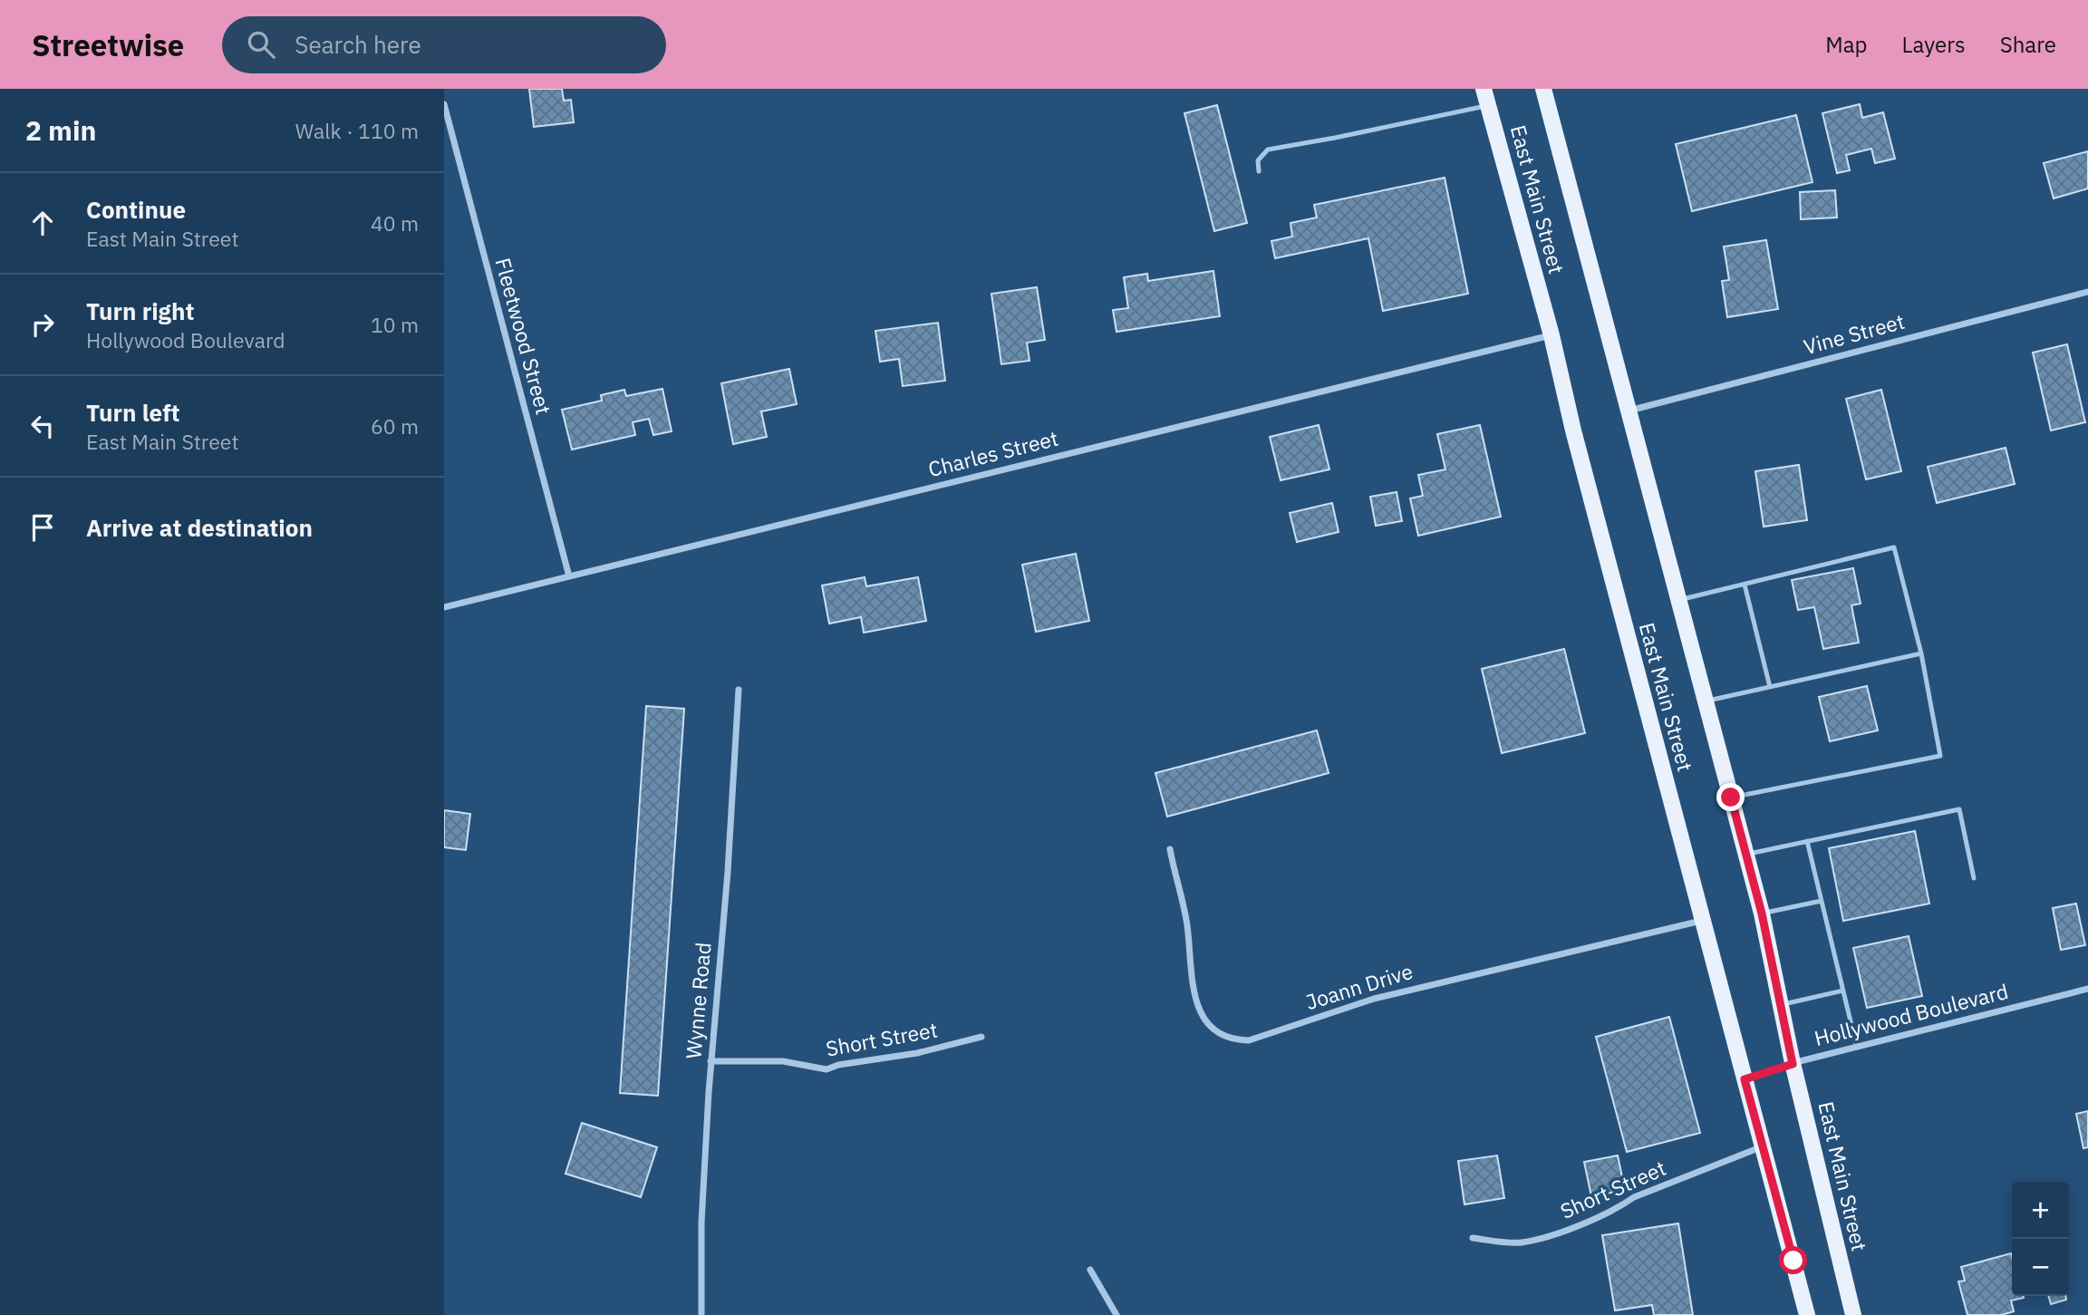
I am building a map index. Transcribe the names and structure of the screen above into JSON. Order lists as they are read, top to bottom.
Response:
{
  "streets": {
    "main road": ["East Main Street"],
    "street": [
      "Vine Street",
      "Fleetwood Street",
      "Charles Street",
      "Joann Drive",
      "Wynne Road",
      "Hollywood Boulevard",
      "Short Street"
    ]
  },
  "crossings": [
    ["East Main Street", "Vine Street"],
    ["East Main Street", "Charles Street"],
    ["East Main Street", "Joann Drive"],
    ["East Main Street", "Hollywood Boulevard"],
    ["East Main Street", "Short Street"],
    ["Fleetwood Street", "Charles Street"],
    ["Wynne Road", "Short Street"]
  ],
  "page": {
    "header": "Streetwise",
    "search": "Search here",
    "nav": ["Map", "Layers", "Share"],
    "heading": ["2 min", "Walk · 110 m"],
    "list": [
      ["Continue", "East Main Street", "40 m"],
      ["Turn right", "Hollywood Boulevard", "10 m"],
      ["Turn left", "East Main Street", "60 m"],
      "Arrive at destination"
    ],
    "map_buttons": ["+", "−"]
  }
}
